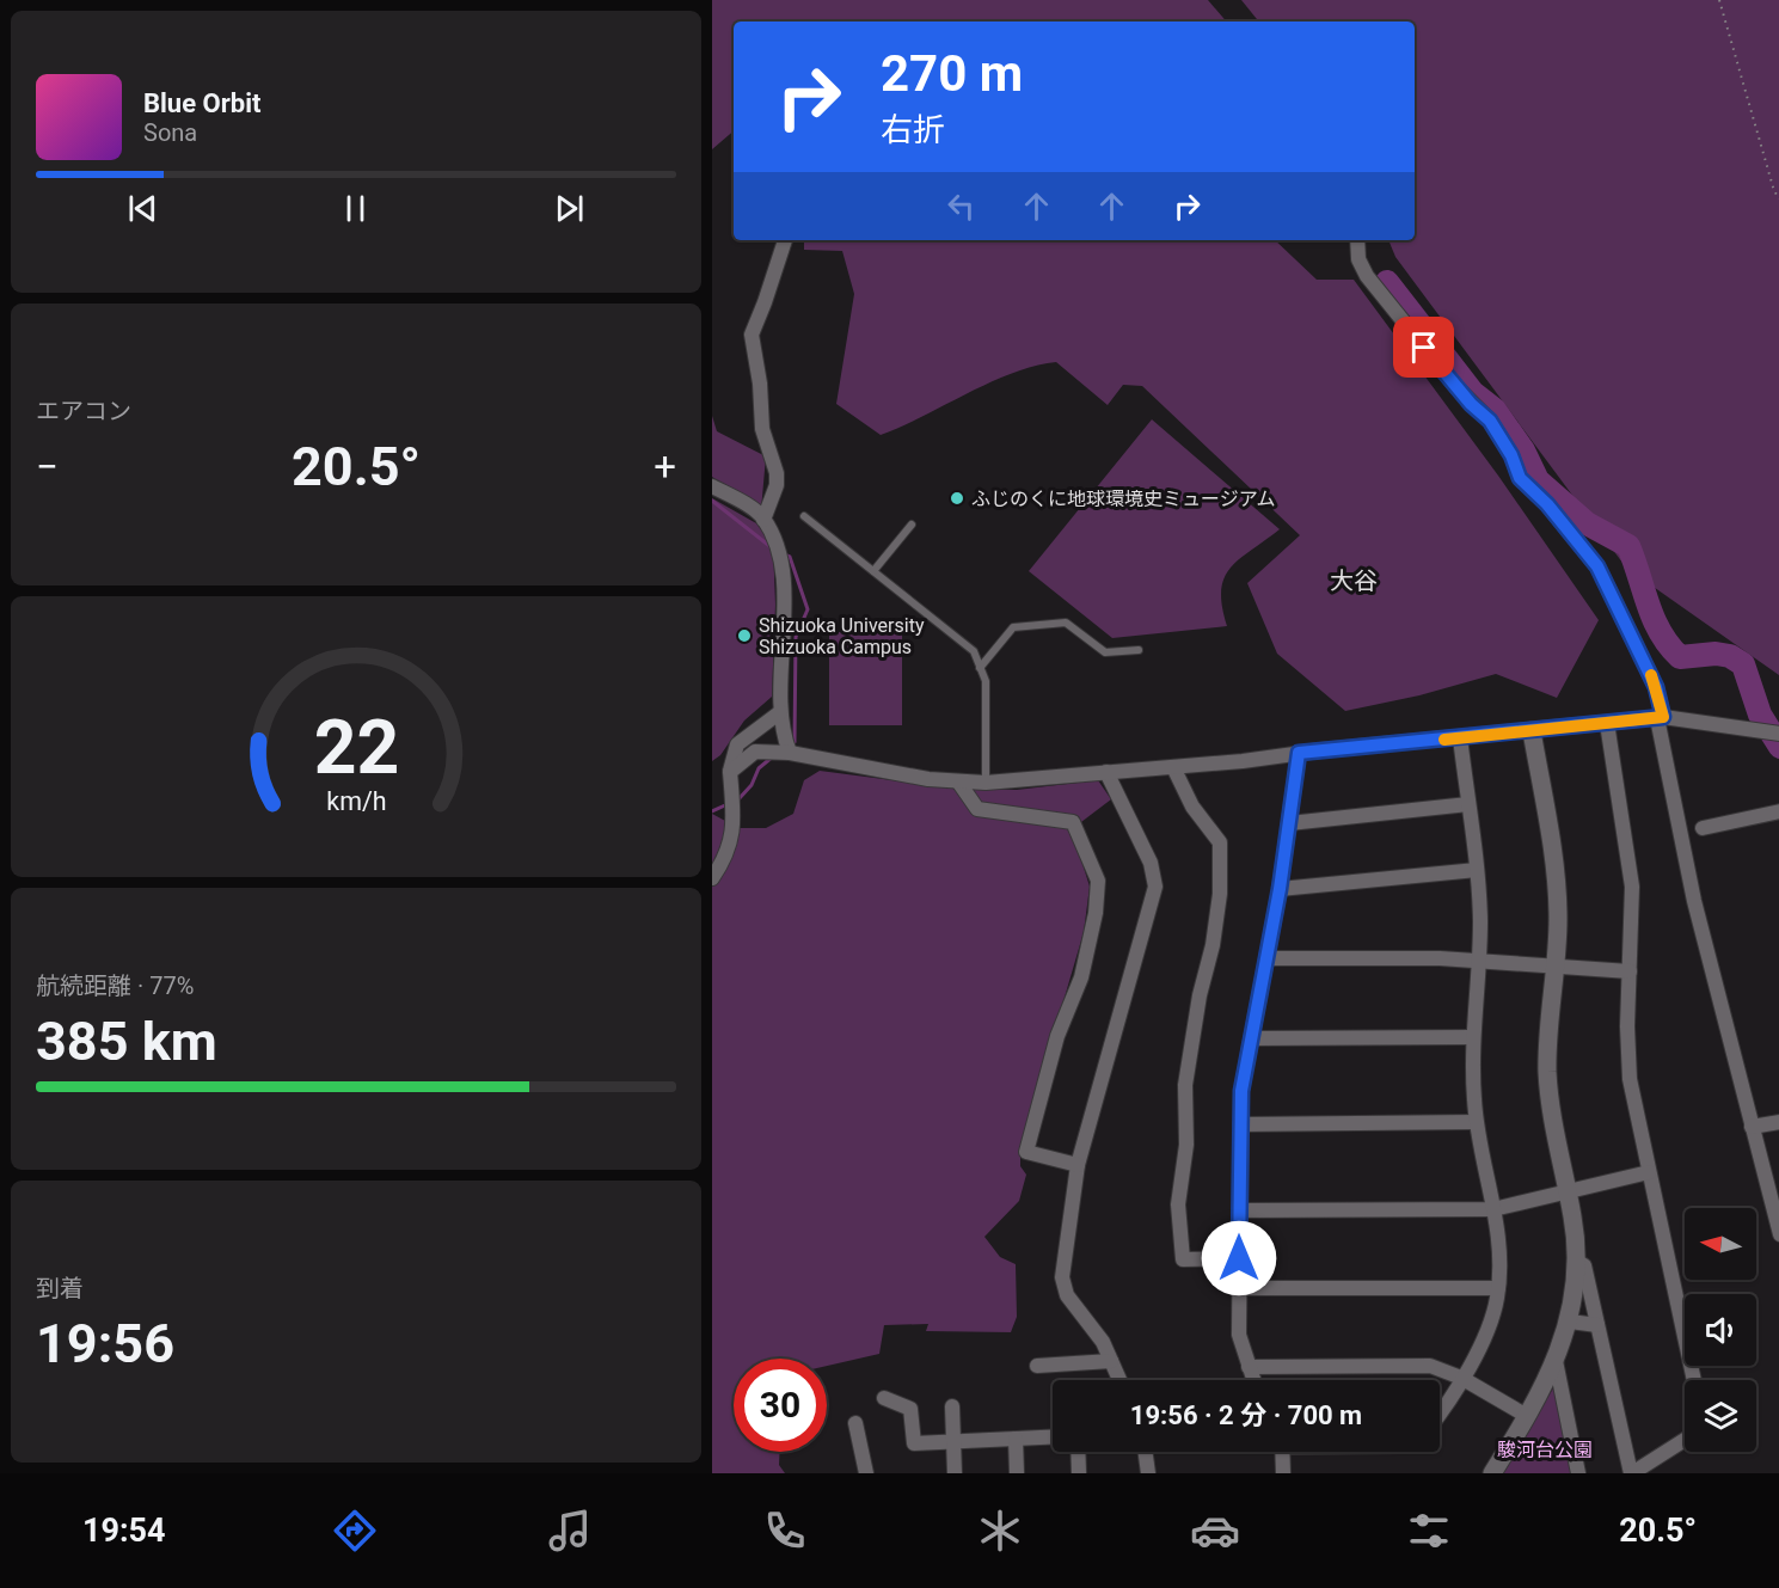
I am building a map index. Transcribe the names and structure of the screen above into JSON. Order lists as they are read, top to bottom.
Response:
{
  "districts": ["大谷"],
  "parks": ["駿河台公園"],
  "places": ["ふじのくに地球環境史ミュージアム", "Shizuoka University Shizuoka Campus"],
  "north": "left",
  "page": {
    "turn": ["270 m", "右折"],
    "song": ["Blue Orbit", "Sona"],
    "tile": [
      "エアコン",
      ["航続距離 · 77%", "385 km"],
      ["到着", "19:56"]
    ],
    "heat": ["−", "20.5°", "+"],
    "limit": "30",
    "trip": "19:56 · 2 分 · 700 m",
    "tabs": ["19:54", "20.5°"],
    "gauge": ["22", "km/h"]
  }
}
